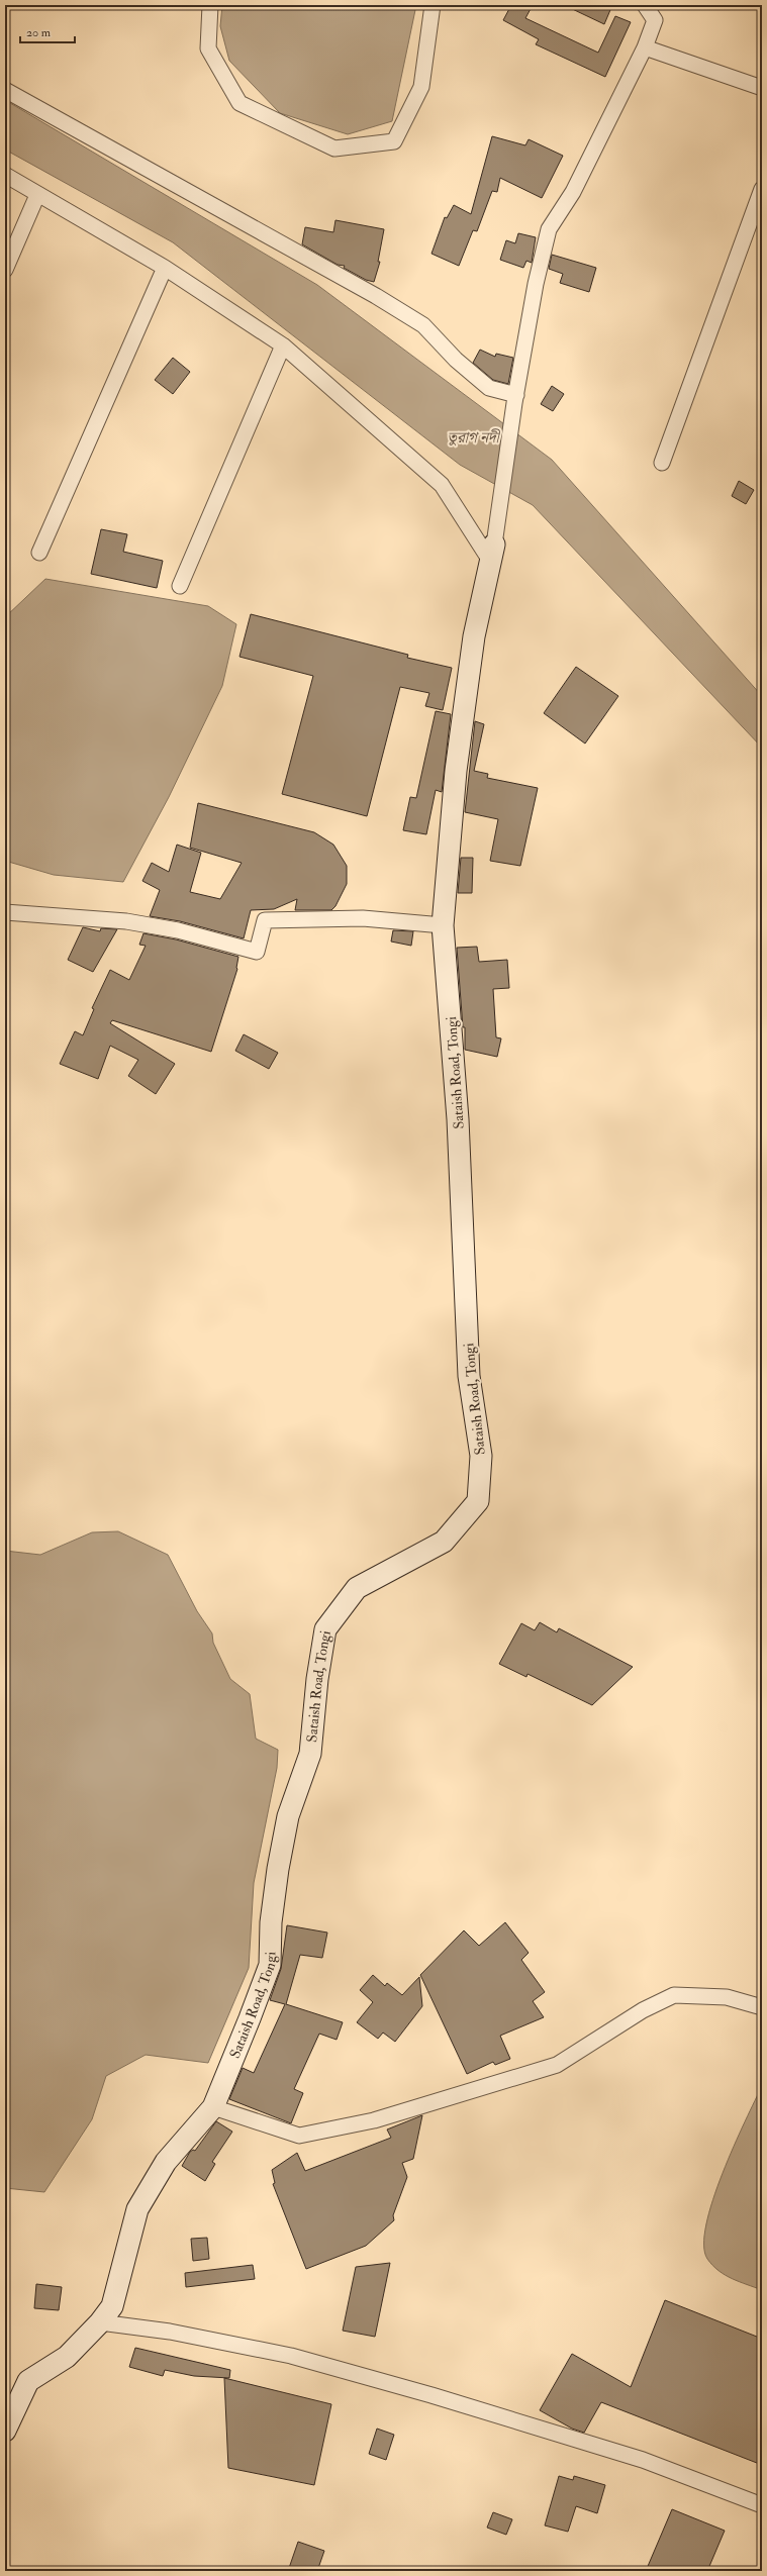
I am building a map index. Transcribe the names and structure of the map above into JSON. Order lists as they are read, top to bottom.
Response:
{
  "streets": {
    "street": ["Sataish Road, Tongi"]
  },
  "water": ["তুরাগ নদী"],
  "scale_bar": "20 m"
}
